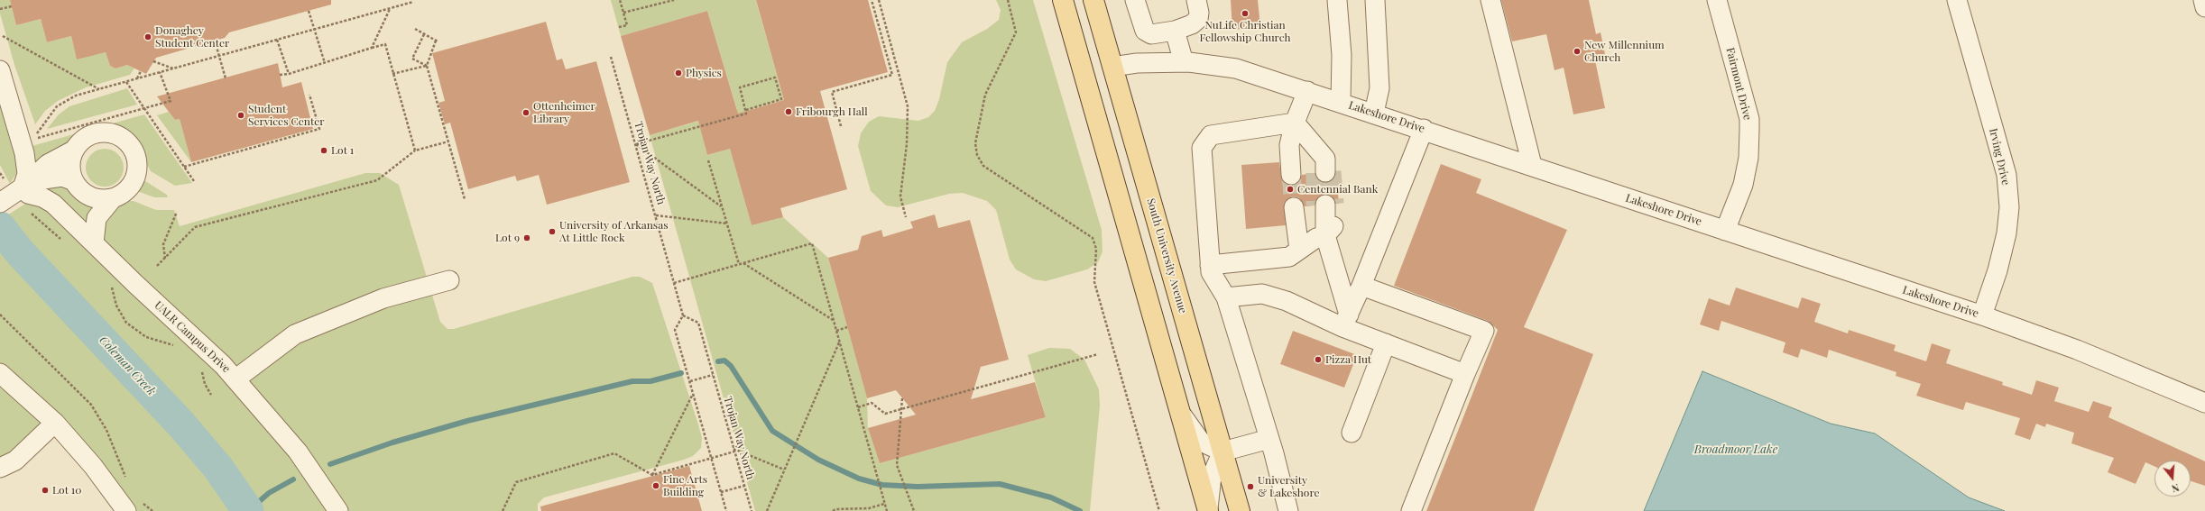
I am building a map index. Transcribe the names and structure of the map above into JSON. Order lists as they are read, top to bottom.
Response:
{
  "streets": {
    "main road": ["South University Avenue"],
    "street": [
      "Fairmont Drive",
      "Lakeshore Drive",
      "Irving Drive",
      "UALR Campus Drive"
    ],
    "path": ["Trojan Way North"]
  },
  "crossings": [
    ["Fairmont Drive", "Lakeshore Drive"],
    ["Lakeshore Drive", "Irving Drive"],
    ["Lakeshore Drive", "South University Avenue"]
  ],
  "water": ["Coleman Creek", "Broadmoor Lake"],
  "places": [
    "NuLife Christian Fellowship Church",
    "Donaghey Student Center",
    "New Millennium Church",
    "Physics",
    "Fribourgh Hall",
    "Ottenheimer Library",
    "Student Services Center",
    "Lot 1",
    "Centennial Bank",
    "University of Arkansas At Little Rock",
    "Lot 9",
    "Pizza Hut",
    "Fine Arts Building",
    "University & Lakeshore",
    "Lot 10"
  ],
  "north": "bottom"
}
